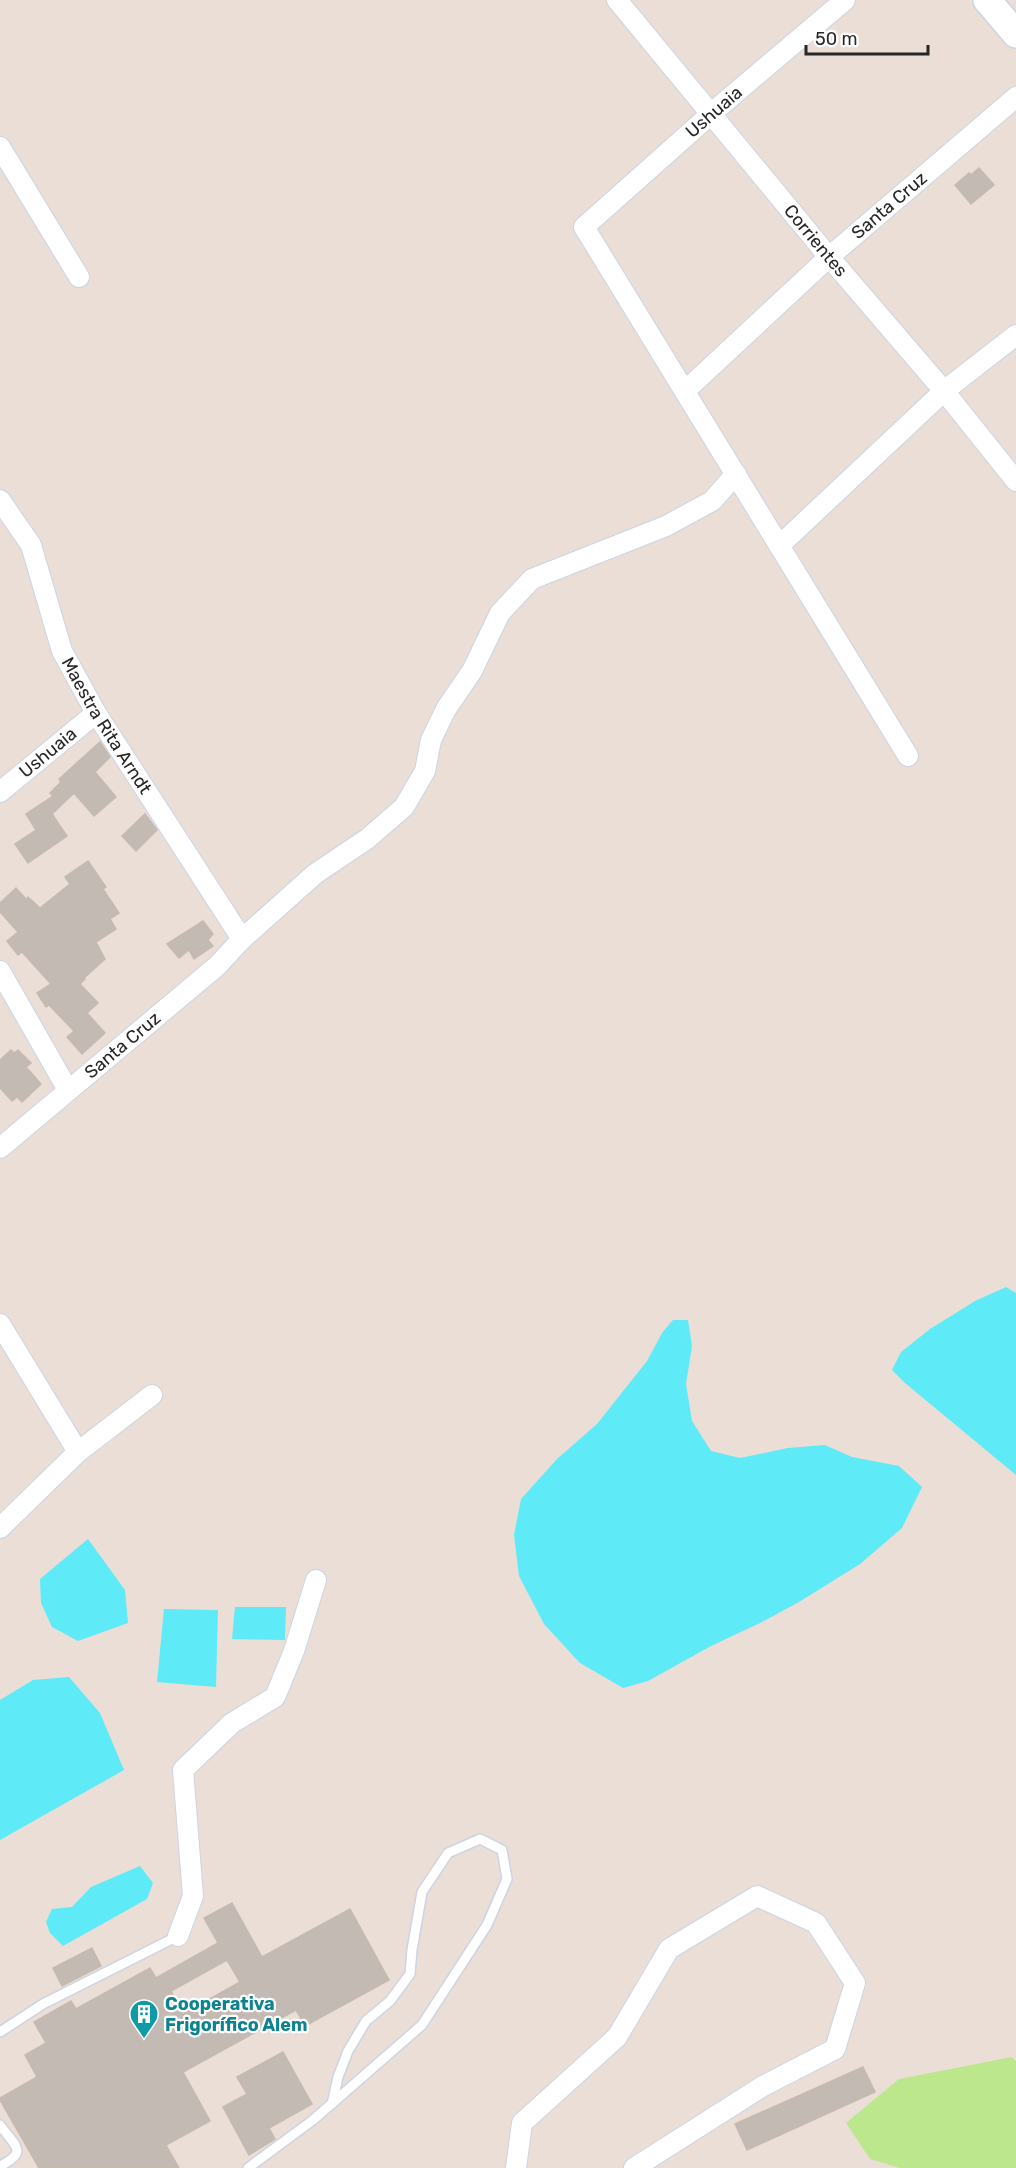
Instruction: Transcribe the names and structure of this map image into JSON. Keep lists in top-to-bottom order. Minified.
{"streets":{"street":["Ushuaia","Santa Cruz","Corrientes","Maestra Rita Arndt"]},"crossings":[["Ushuaia","Santa Cruz"],["Ushuaia","Corrientes"],["Ushuaia","Maestra Rita Arndt"],["Santa Cruz","Corrientes"],["Santa Cruz","Maestra Rita Arndt"]],"places":{"building":["Cooperativa Frigorífico Alem"]},"scale_bar":"50 m"}
